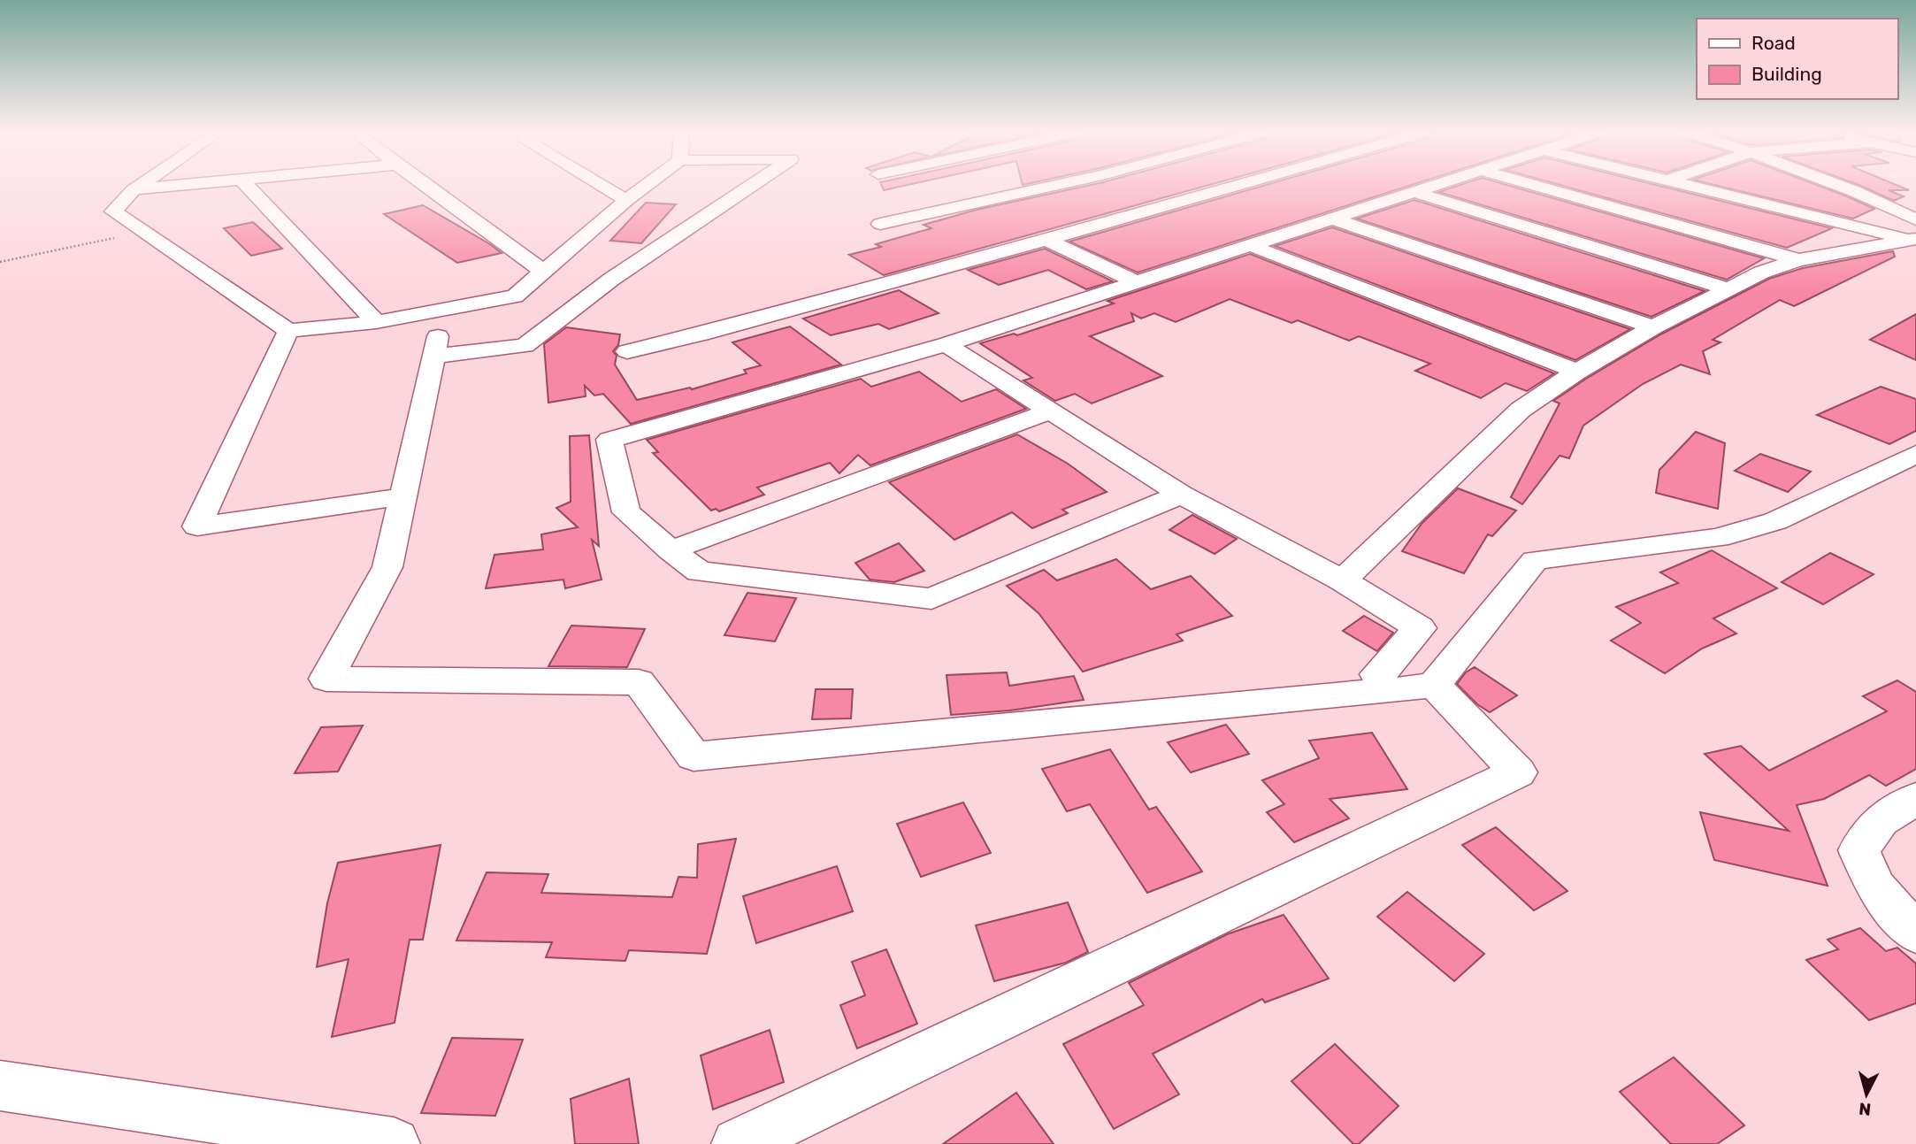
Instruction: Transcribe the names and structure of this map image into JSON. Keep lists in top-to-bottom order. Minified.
{"legend":["Road","Building"],"north":"bottom"}
